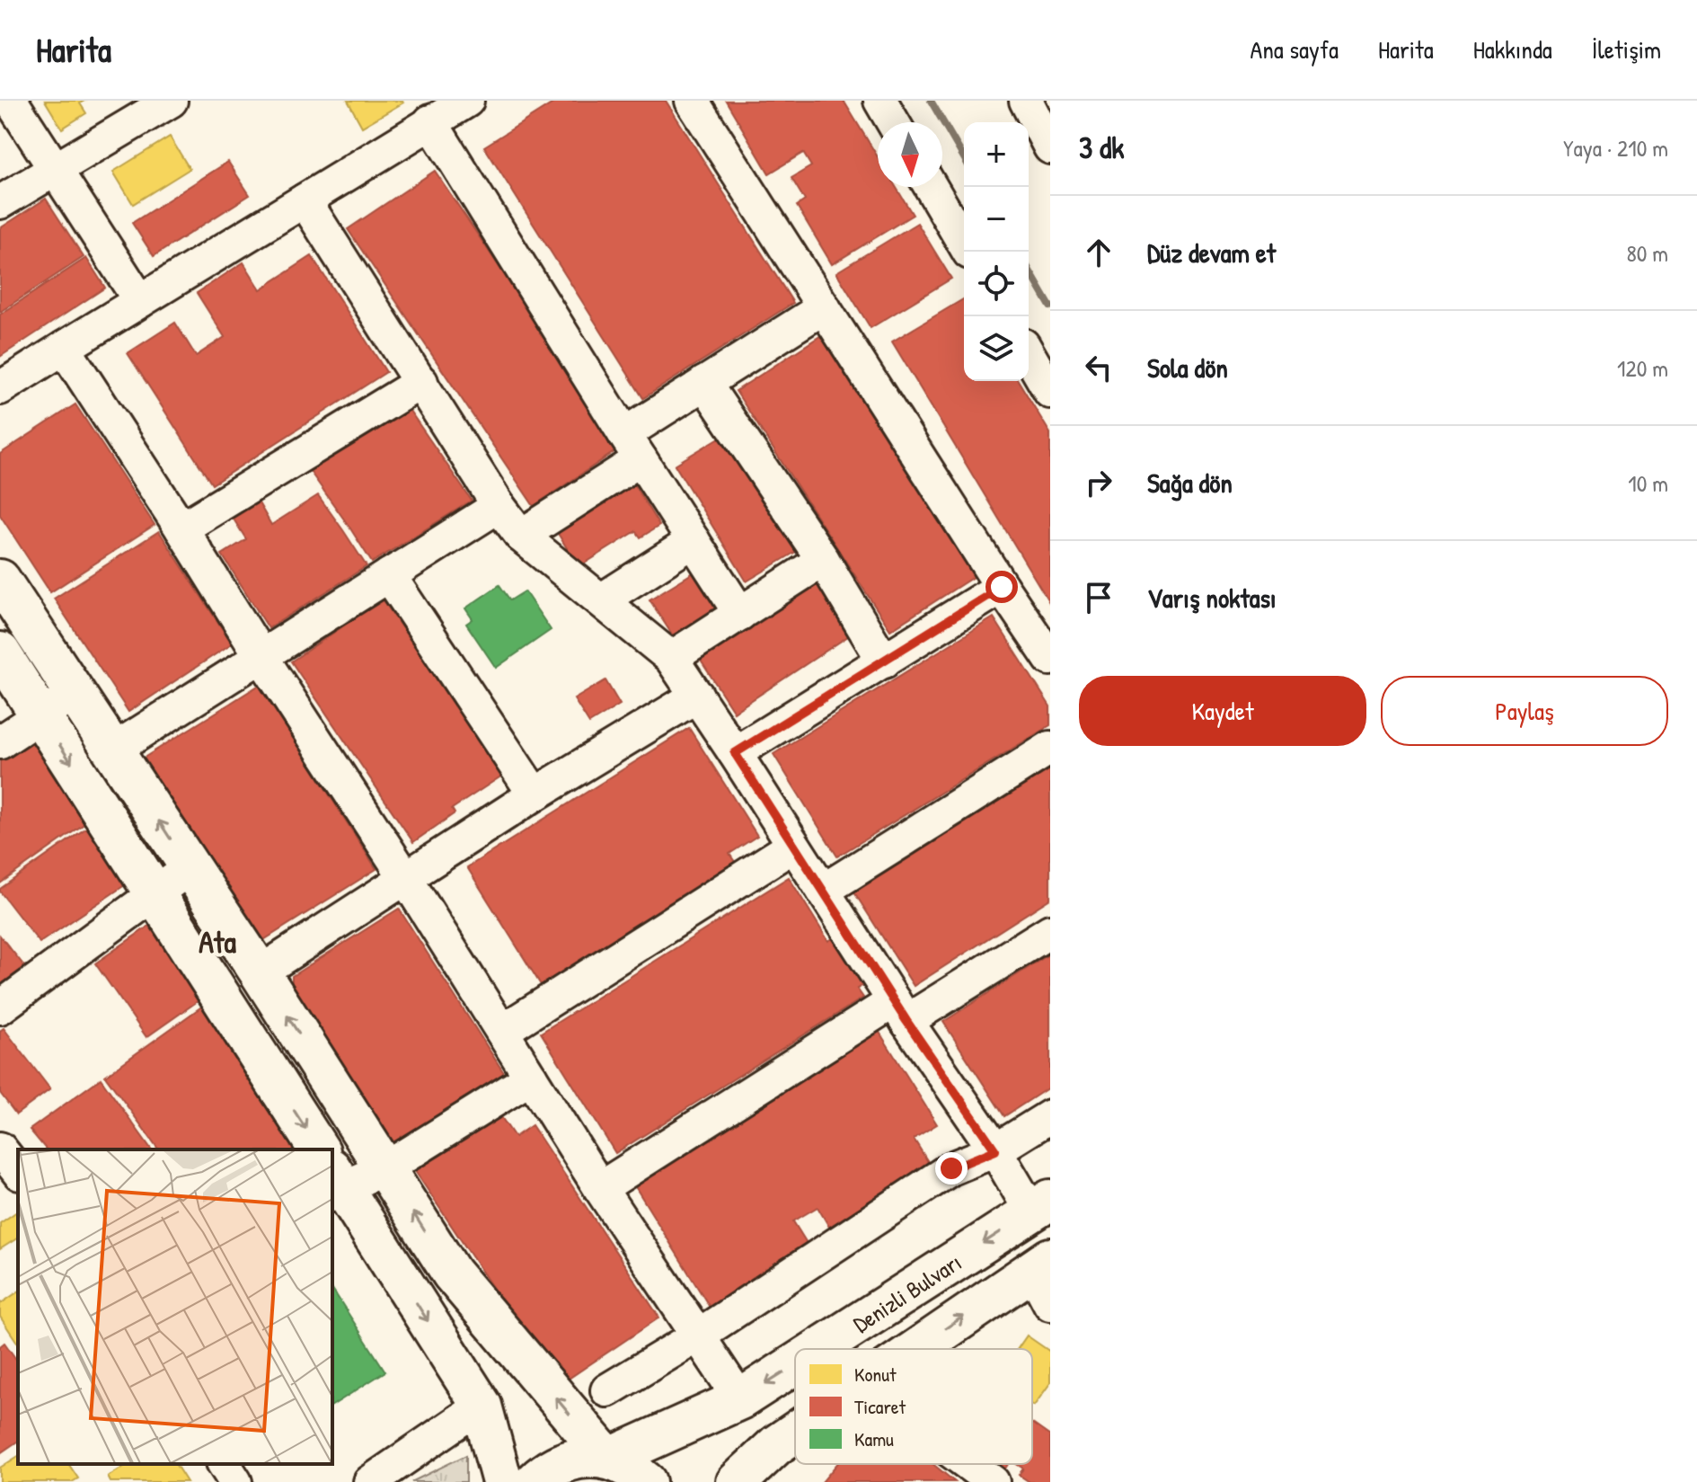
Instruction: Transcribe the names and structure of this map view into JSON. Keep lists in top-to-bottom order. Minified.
{"streets":{"main road":["Denizli Bulvarı"]},"districts":["Ata"],"legend":["Konut","Ticaret","Kamu"],"north":"bottom","page":{"header":"Harita","nav":["Ana sayfa","Harita","Hakkında","İletişim"],"heading":["3 dk","Yaya · 210 m"],"map_buttons":["+","−"],"list":[["Düz devam et","80 m"],["Sola dön","120 m"],["Sağa dön","10 m"],"Varış noktası"],"buttons":["Kaydet","Paylaş"]}}
